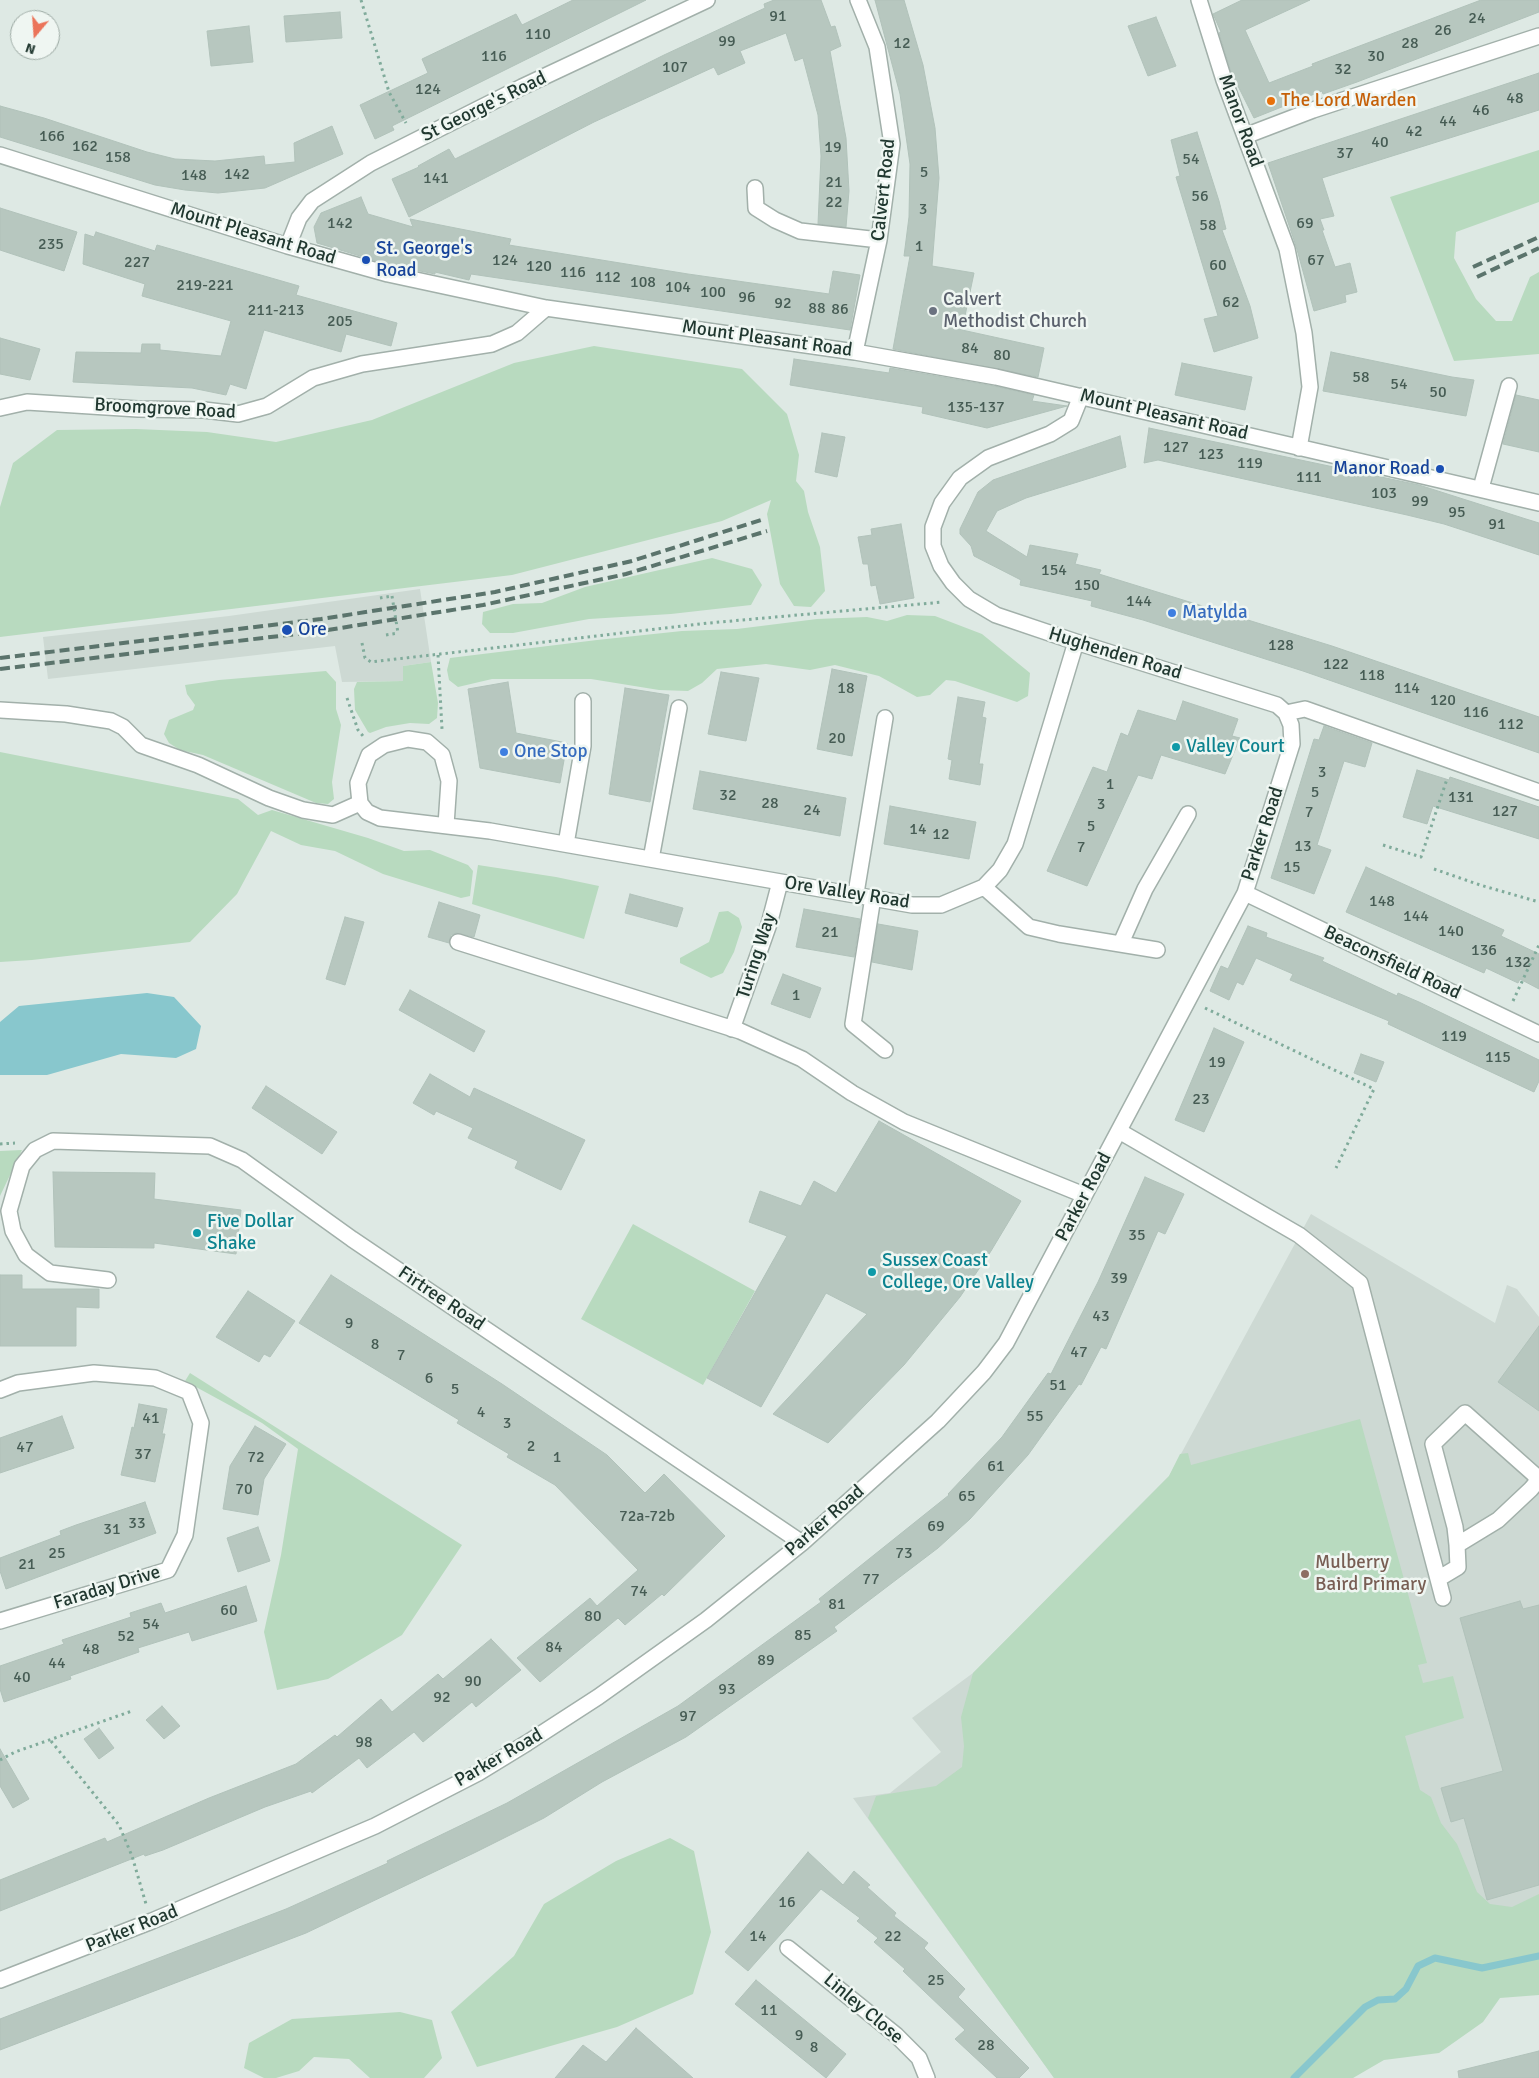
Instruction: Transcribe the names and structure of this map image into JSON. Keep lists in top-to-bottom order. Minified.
{"streets":{"street":["St George's Road","Manor Road","Calvert Road","Mount Pleasant Road","Broomgrove Road","Hughenden Road","Parker Road","Ore Valley Road","Turing Way","Beaconsfield Road","Firtree Road","Faraday Drive","Linley Close"]},"crossings":[["St George's Road","Mount Pleasant Road"],["Manor Road","Mount Pleasant Road"],["Calvert Road","Mount Pleasant Road"],["Mount Pleasant Road","Broomgrove Road"],["Mount Pleasant Road","Hughenden Road"],["Hughenden Road","Parker Road"],["Hughenden Road","Ore Valley Road"],["Parker Road","Beaconsfield Road"],["Parker Road","Firtree Road"],["Ore Valley Road","Turing Way"]],"places":["The Lord Warden","St. George's Road","Calvert Methodist Church","Manor Road","Matylda","Ore","Valley Court","One Stop","Five Dollar Shake","Sussex Coast College, Ore Valley","Mulberry Baird Primary"],"house_numbers":["91","24","26","110","99","12","28","116","30","107","32","124","48","46","44","42","166","40","162","19","37","158","54","5","142","148","141","21","56","22","3","142","69","58","235","1","124","67","227","60","120","116","112","108","219-221","104","100","96","62","92","88","86","211-213","205","84","80","58","54","50","135-137","127","123","119","111","103","99","95","91","154","150","144","128","122","118","18","114","120","116","112","20","3","1","5","32","131","28","3","24","127","7","5","14","12","13","7","15","148","144","140","21","136","132","1","119","115","19","23","35","39","43","9","8","47","7","6","51","5","4","55","41","3","2","47","37","72","1","61","70","65","72a-72b","33","69","31","25","73","21","77","74","81","60","80","54","85","52","84","48","89","44","40","90","93","92","97","98","16","14","22","25","11","9","28","8"],"north":"bottom"}
